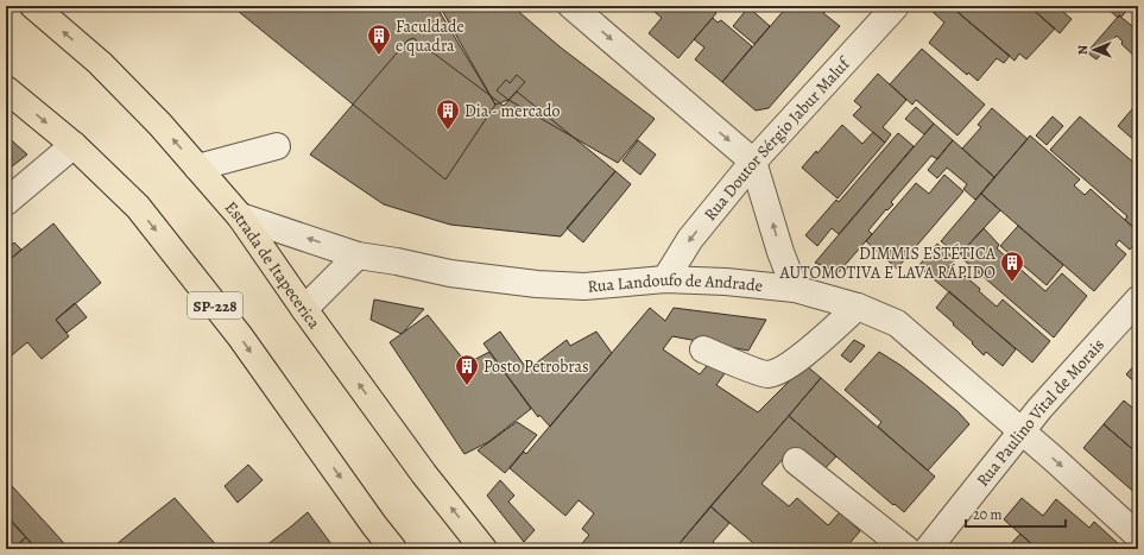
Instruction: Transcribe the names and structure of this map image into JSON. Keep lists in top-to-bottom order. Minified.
{"streets":{"main road":["Estrada de Itapecerica","SP-228"],"street":["Rua Doutor Sérgio Jabur Maluf","Rua Landoufo de Andrade","Rua Paulino Vital de Morais"]},"crossings":[["Rua Doutor Sérgio Jabur Maluf","Rua Landoufo de Andrade"],["Estrada de Itapecerica","Rua Landoufo de Andrade"],["Rua Landoufo de Andrade","Rua Paulino Vital de Morais"]],"one_way":["Rua Doutor Sérgio Jabur Maluf"],"places":{"building":["Faculdade e quadra","Dia - mercado","DIMMIS ESTÉTICA AUTOMOTIVA E LAVA RÁPIDO","Posto Petrobras"]},"scale_bar":"20 m","north":"left"}
